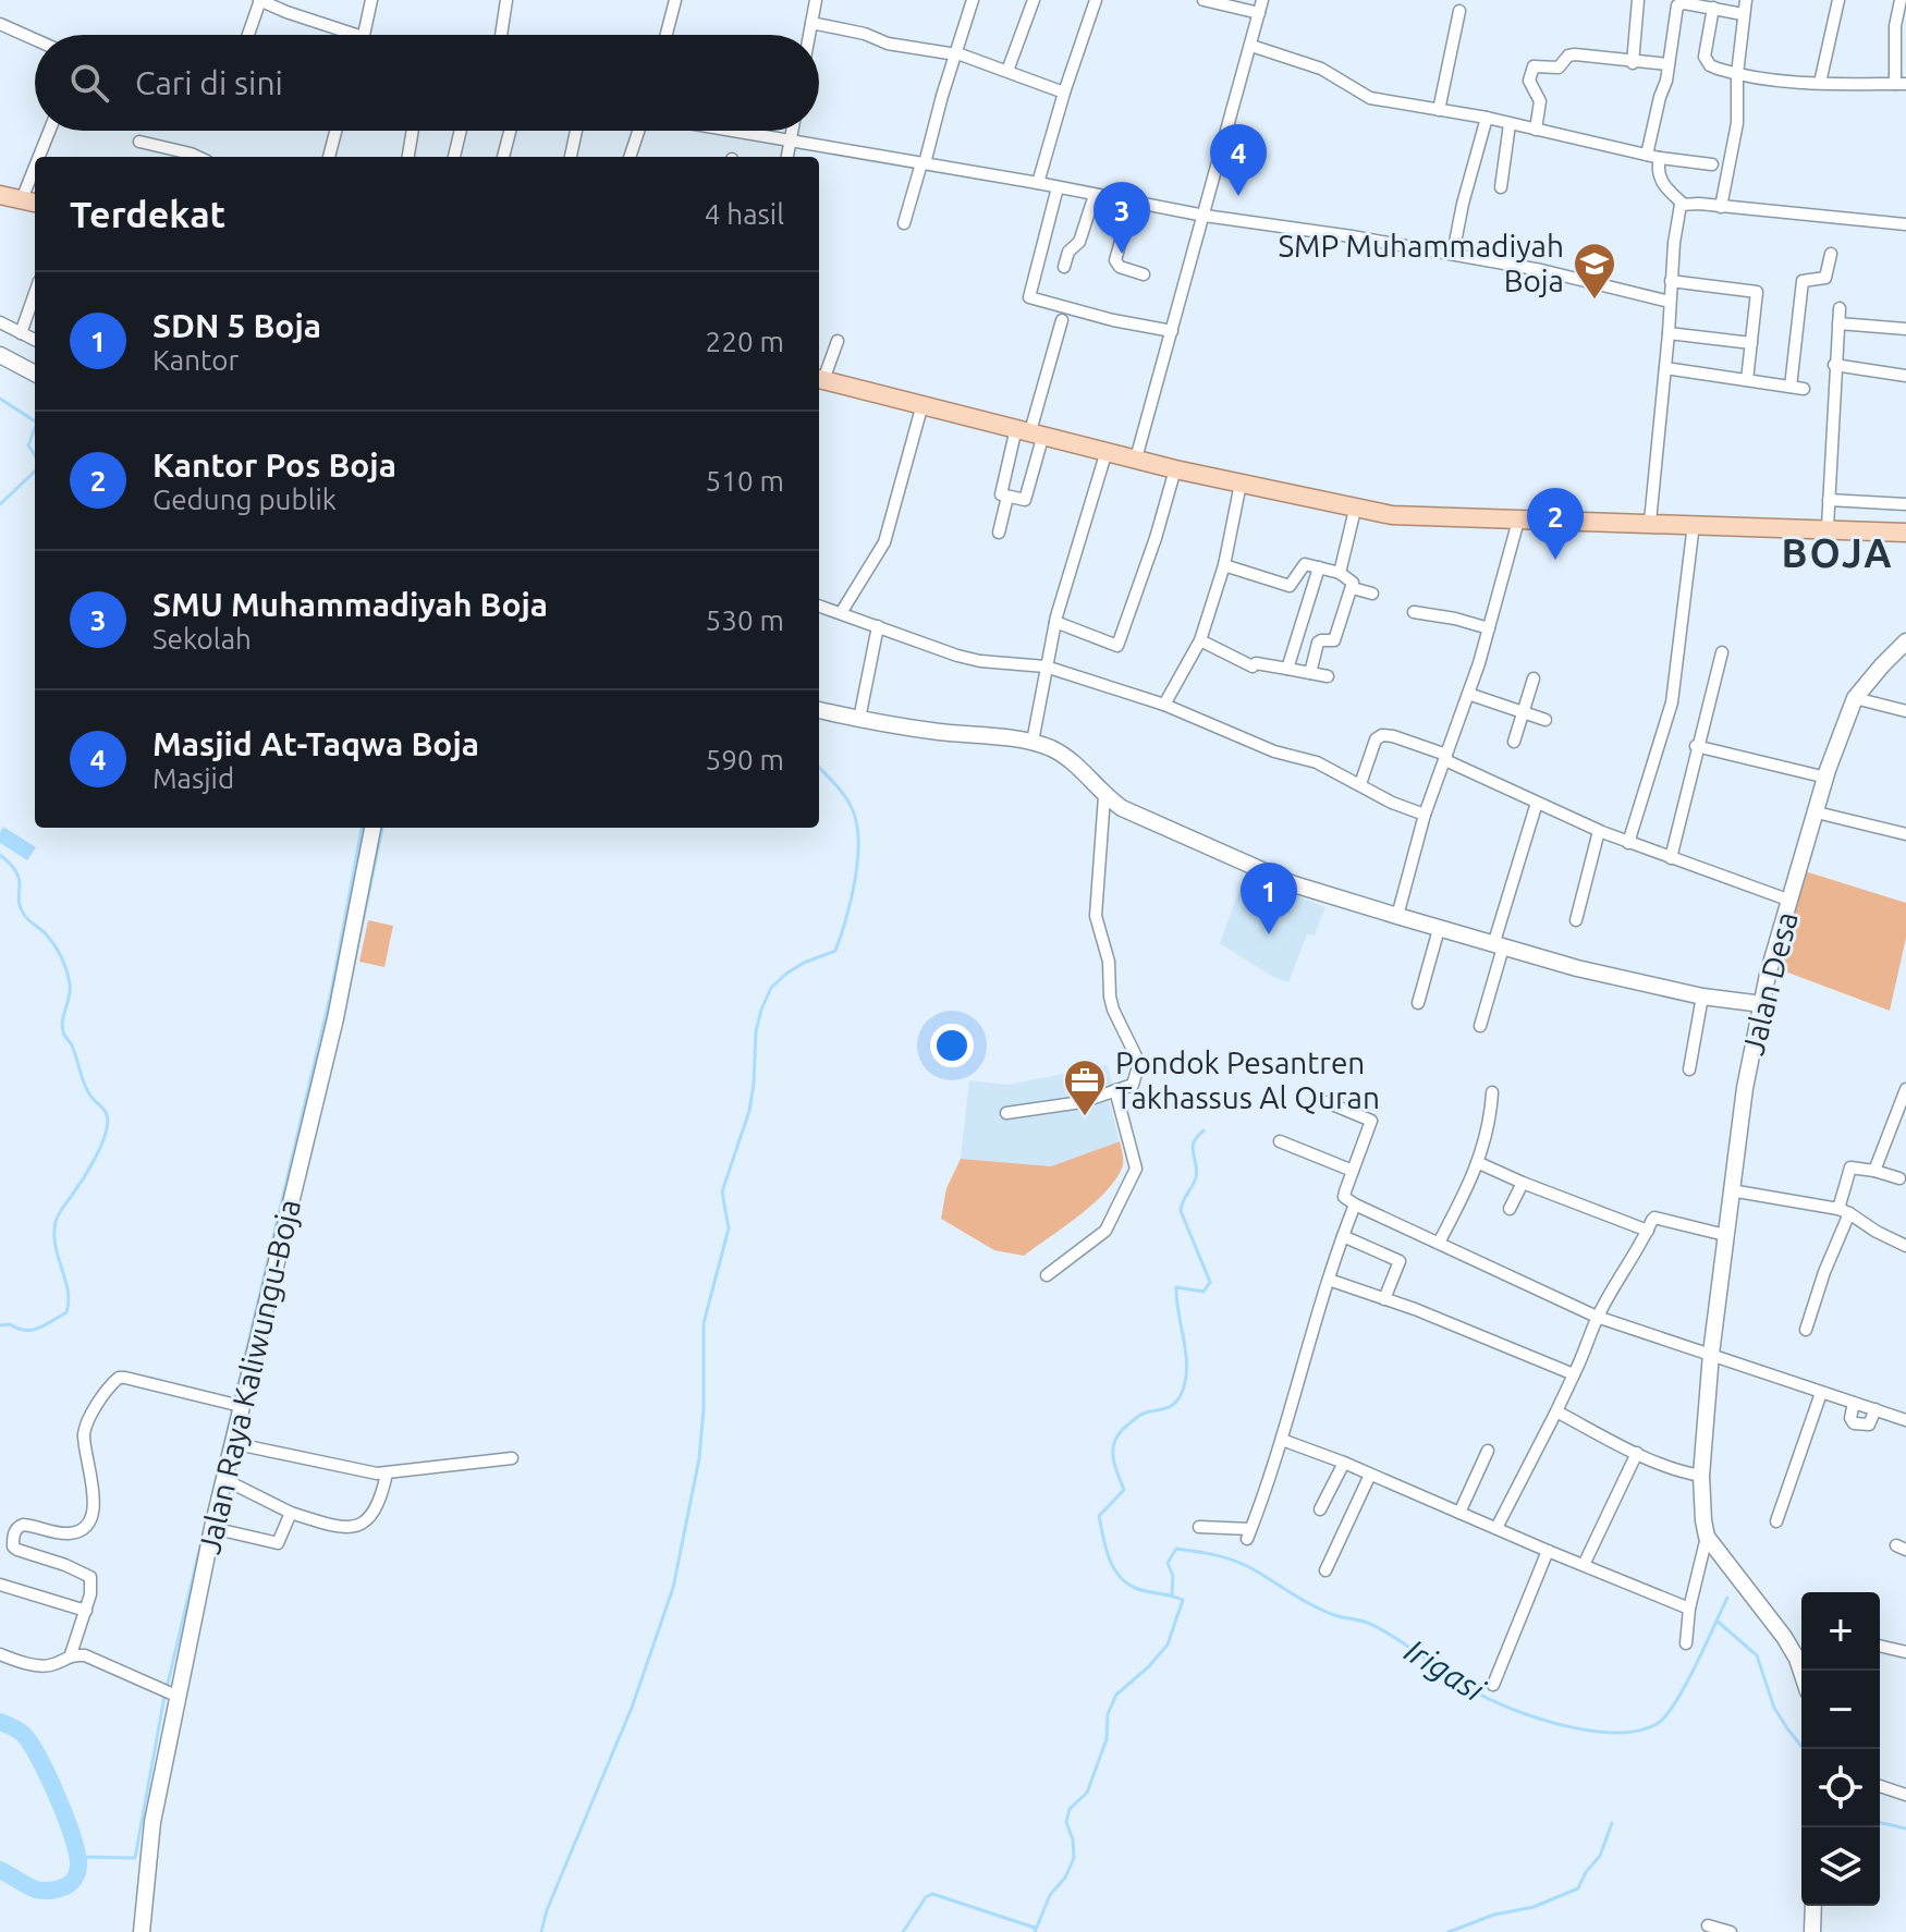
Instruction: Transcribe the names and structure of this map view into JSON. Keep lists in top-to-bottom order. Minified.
{"streets":{"street":["Jalan Desa","Jalan Raya Kaliwungu-Boja"]},"districts":["BOJA"],"water":["Irigasi"],"places":{"school or university":["SMP Muhammadiyah Boja"],"office":["Pondok Pesantren Takhassus Al Quran"]},"page":{"search":"Cari di sini","pins":["4","3","2","1"],"heading":["Terdekat","4 hasil"],"list":[{"mark":"1","name":"SDN 5 Boja","note":"Kantor","value":"220 m"},{"mark":"2","name":"Kantor Pos Boja","note":"Gedung publik","value":"510 m"},{"mark":"3","name":"SMU Muhammadiyah Boja","note":"Sekolah","value":"530 m"},{"mark":"4","name":"Masjid At-Taqwa Boja","note":"Masjid","value":"590 m"}],"map_buttons":["+","−"]}}
